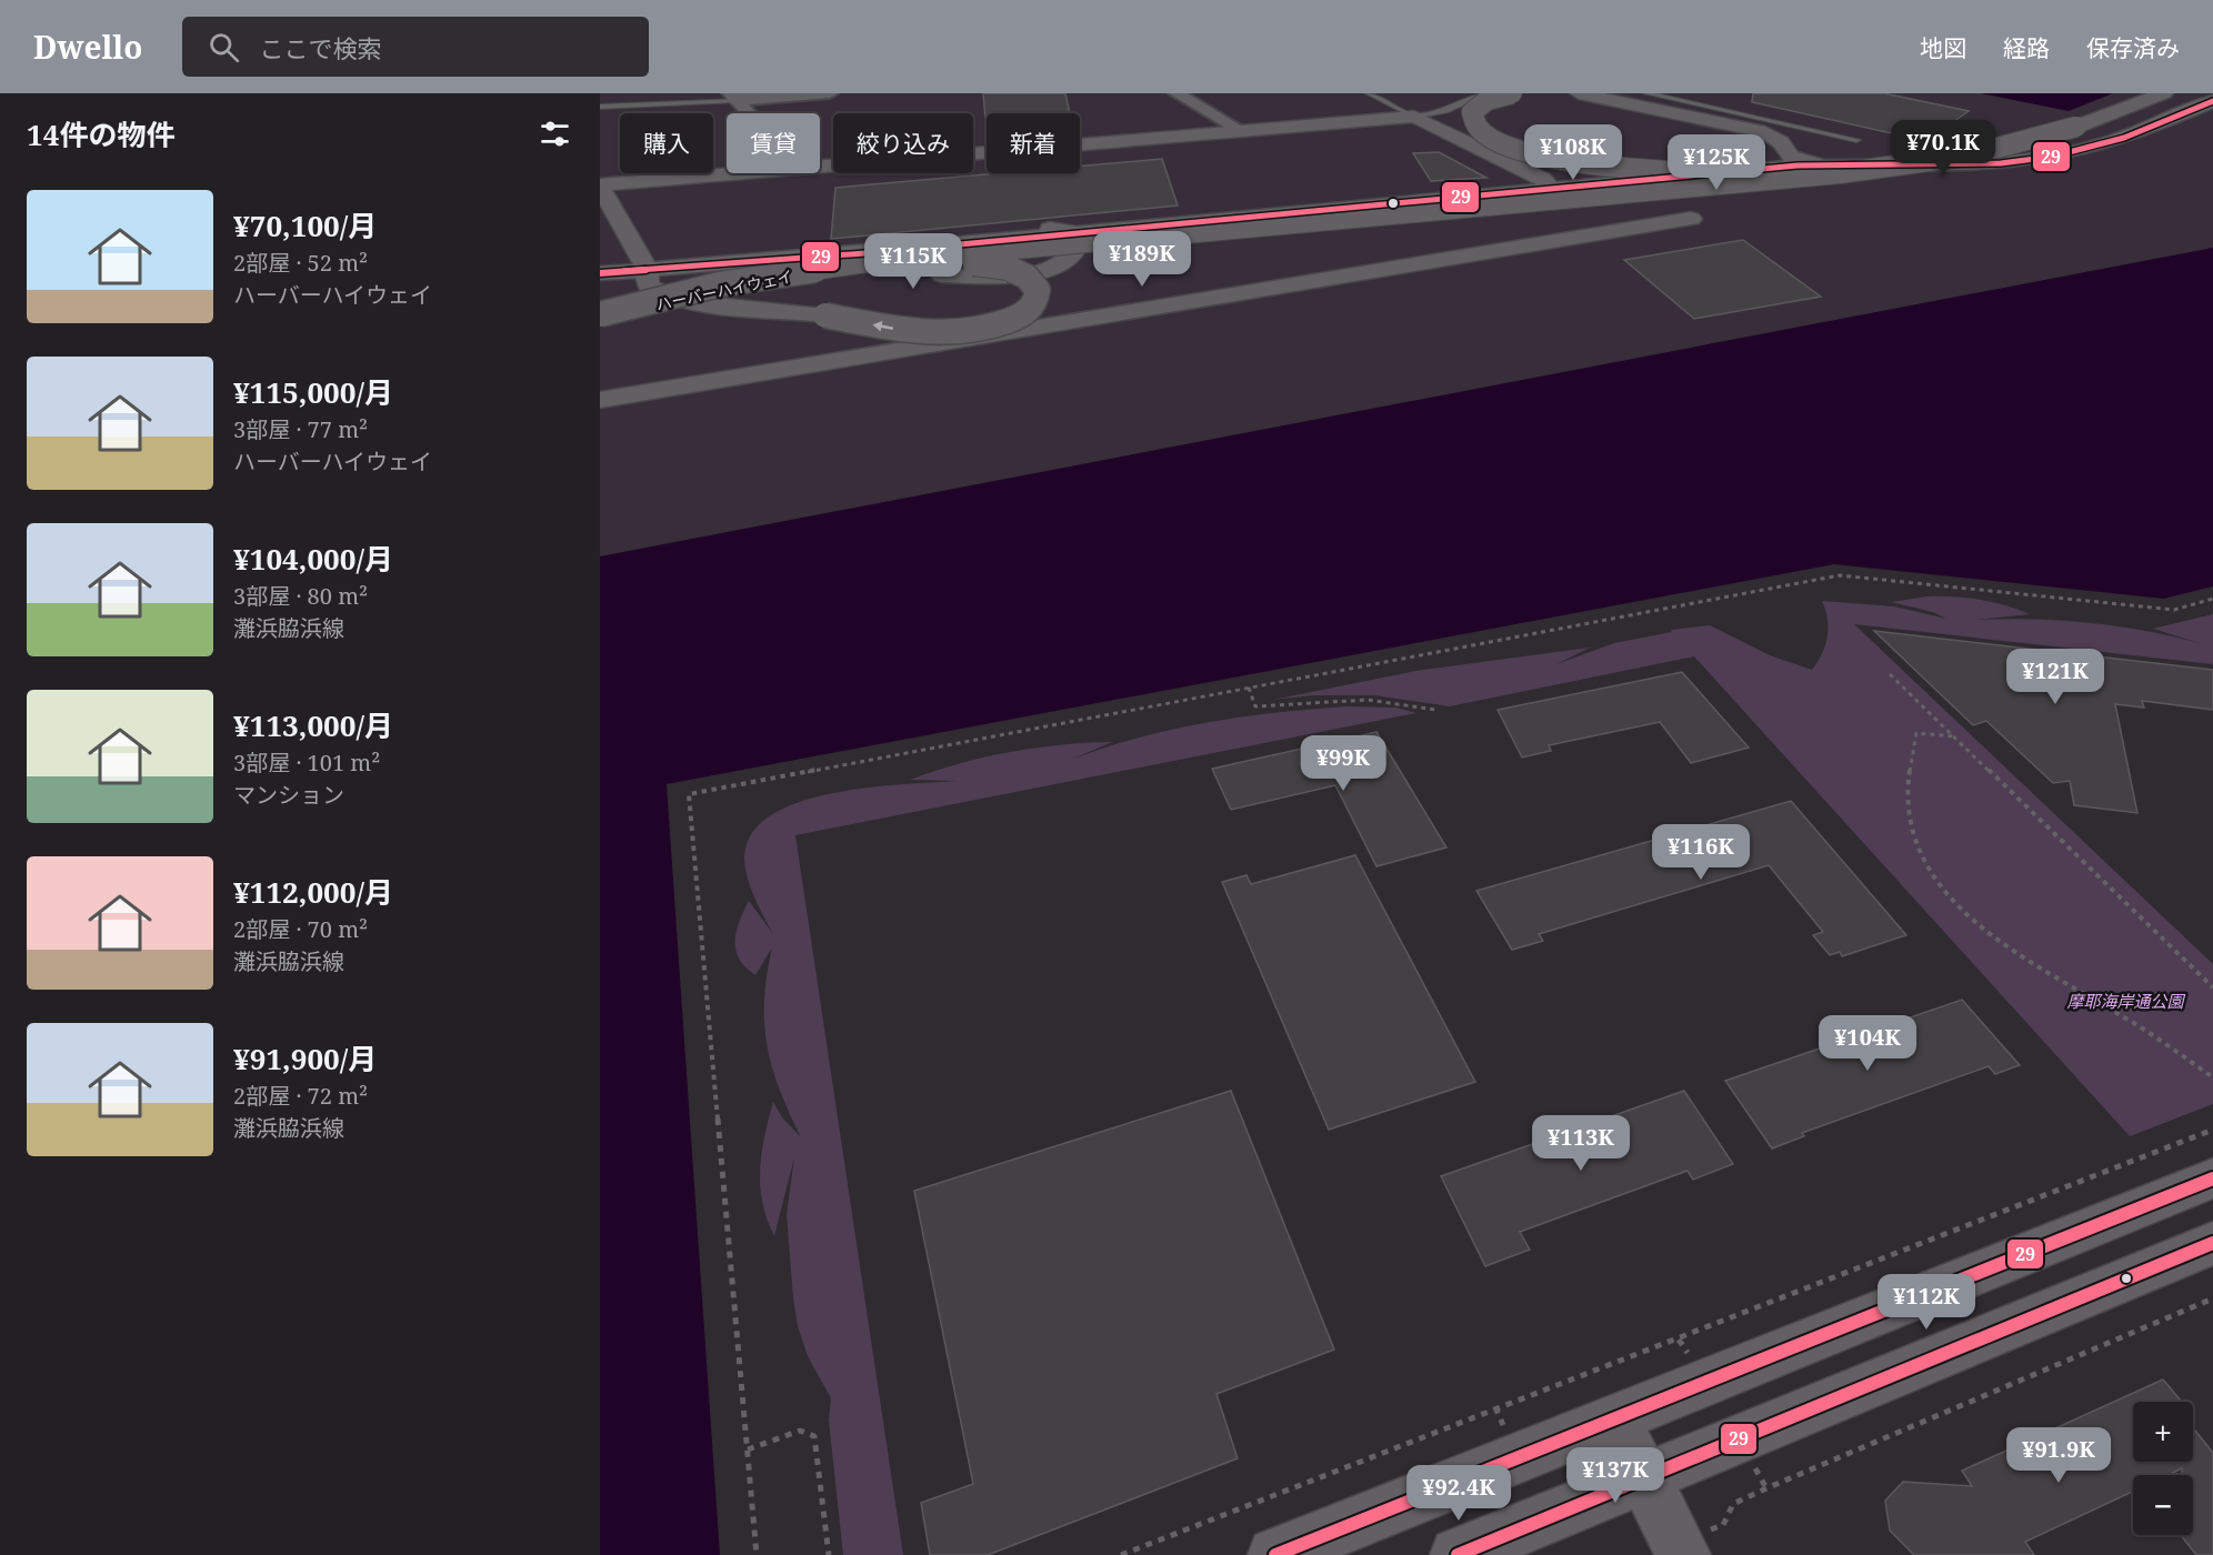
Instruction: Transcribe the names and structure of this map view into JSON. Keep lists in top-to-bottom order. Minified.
{"streets":{"street":["ハーバーハイウェイ"]},"parks":["摩耶海岸通公園"],"lines":["transit line 29"],"page":{"header":"Dwello","search":"ここで検索","nav":["地図","経路","保存済み"],"heading":"14件の物件","chip":["購入","賃貸","絞り込み","新着"],"price":["¥70.1K","¥108K","¥125K","¥189K","¥115K","¥121K","¥99K","¥116K","¥104K","¥113K","¥112K","¥91.9K","¥137K","¥92.4K"],"list":[{"name":"¥70,100/月","note":"2部屋 · 52 m² · ハーバーハイウェイ"},{"name":"¥115,000/月","note":"3部屋 · 77 m² · ハーバーハイウェイ"},{"name":"¥104,000/月","note":"3部屋 · 80 m² · 灘浜脇浜線"},{"name":"¥113,000/月","note":"3部屋 · 101 m² · マンション"},{"name":"¥112,000/月","note":"2部屋 · 70 m² · 灘浜脇浜線"},{"name":"¥91,900/月","note":"2部屋 · 72 m² · 灘浜脇浜線"}],"map_buttons":["+","−"]}}
